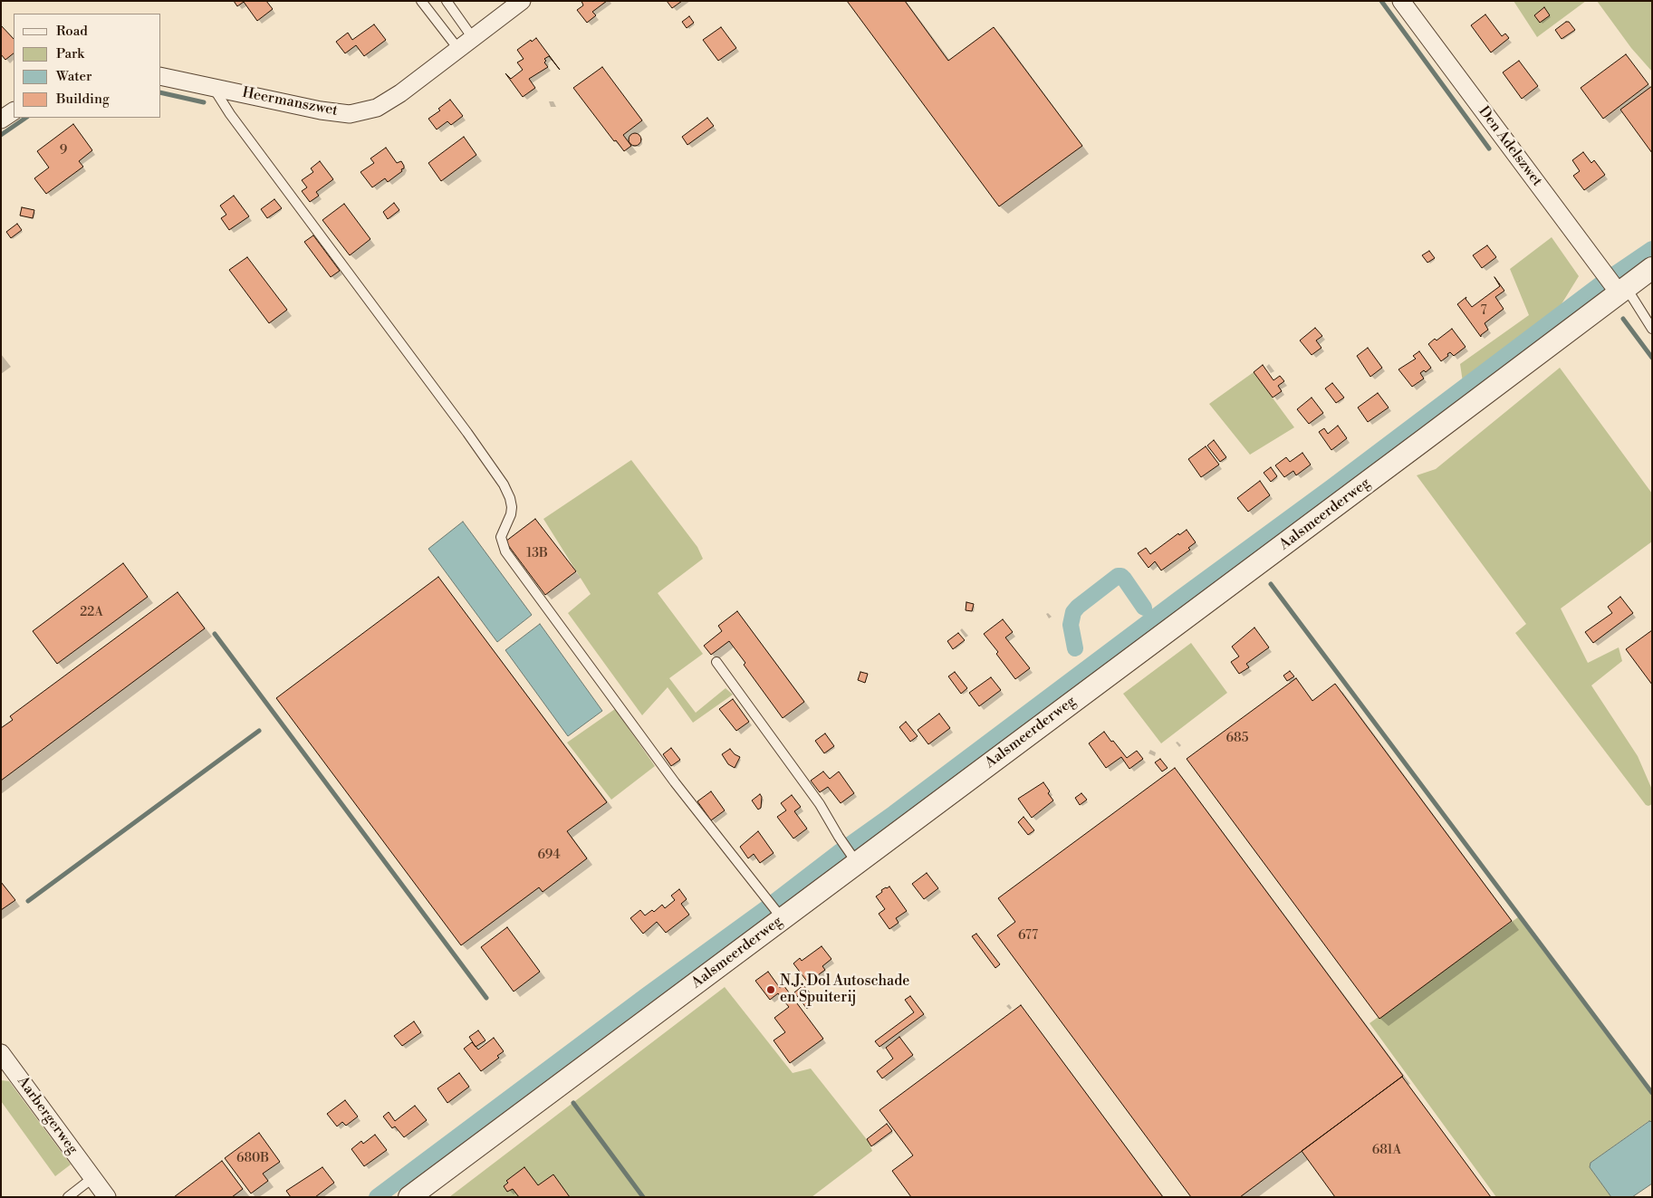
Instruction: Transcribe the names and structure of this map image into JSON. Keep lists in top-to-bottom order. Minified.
{"streets":{"street":["Heermanszwet","Den Adelszwet","Aalsmeerderweg","Aarbergerweg"]},"crossings":[["Den Adelszwet","Aalsmeerderweg"]],"places":["N.J. Dol Autoschade en Spuiterij"],"house_numbers":["9","7","13B","22A","685","694","677","681A","680B"],"legend":["Road","Park","Water","Building"]}
